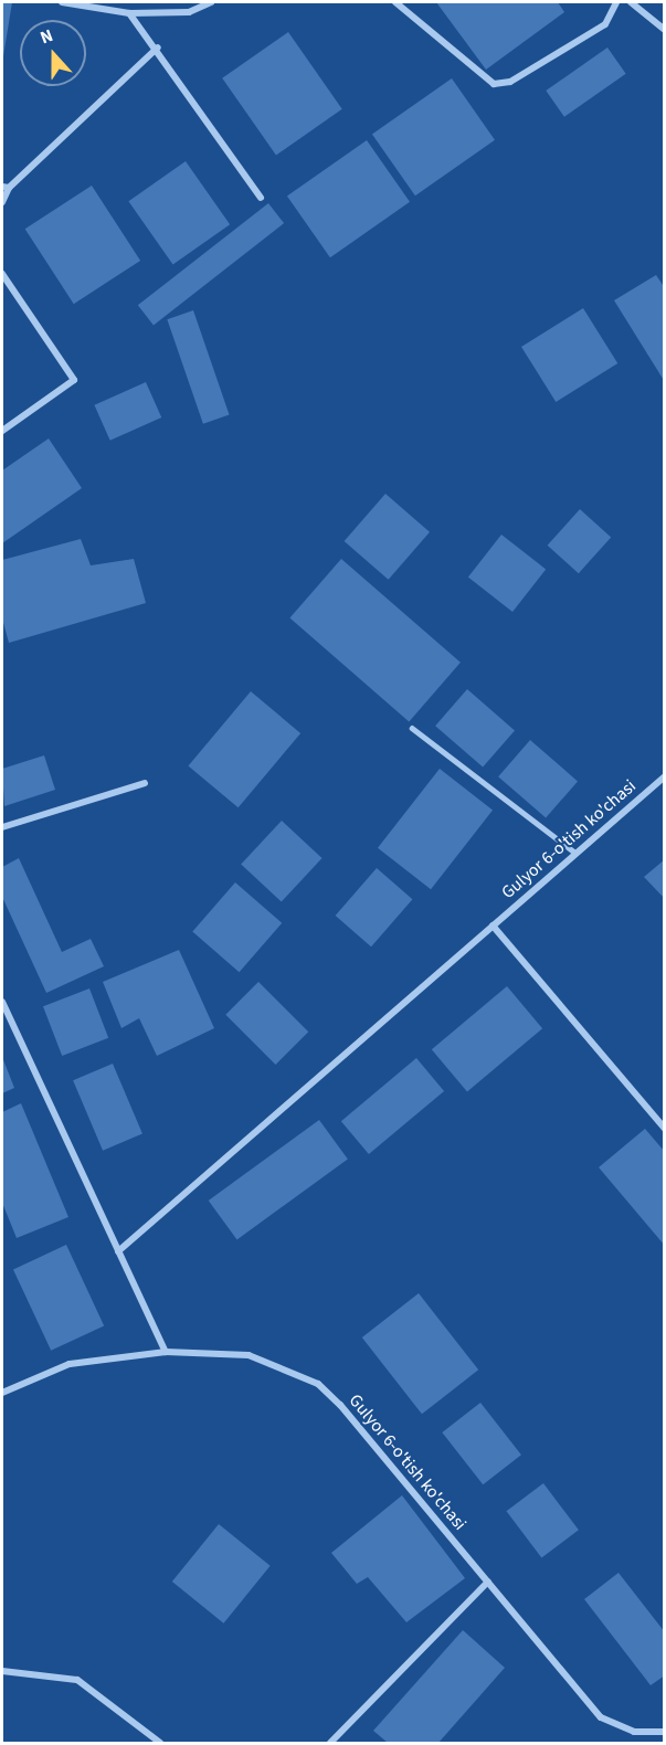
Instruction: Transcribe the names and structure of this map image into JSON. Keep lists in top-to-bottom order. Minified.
{"streets":{"street":["Gulyor 6-o'tish ko'chasi"]},"north":"top"}
